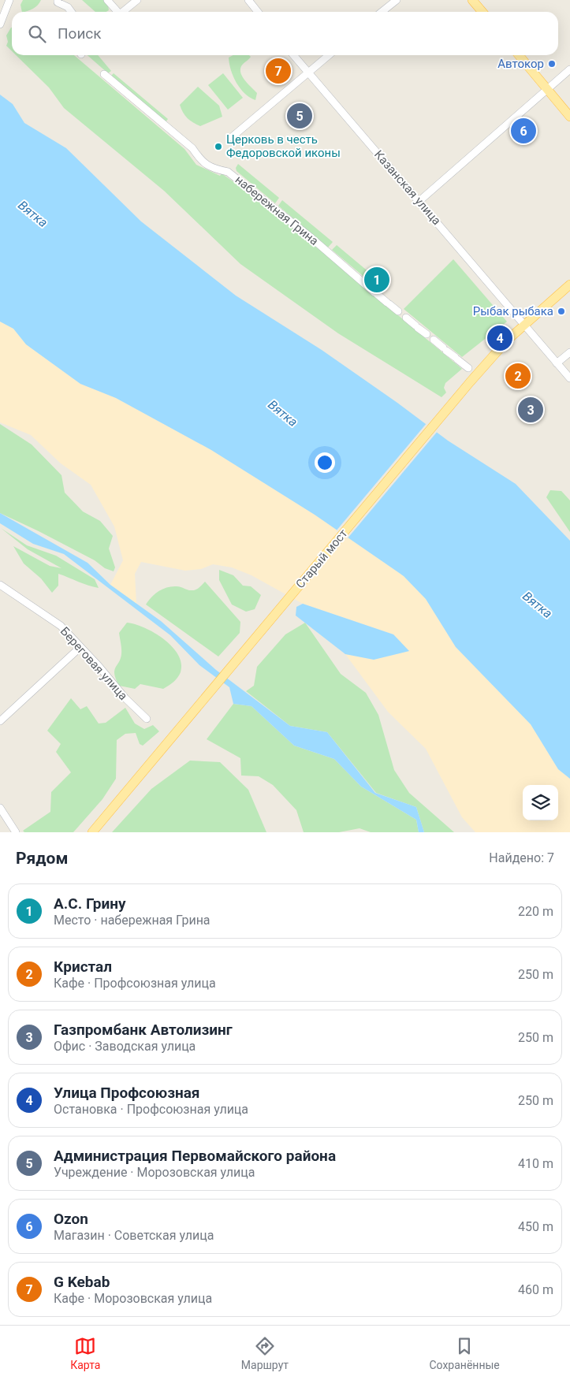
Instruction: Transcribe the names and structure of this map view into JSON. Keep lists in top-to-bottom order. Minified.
{"streets":{"main road":["Старый мост"],"street":["Казанская улица","набережная Грина","Береговая улица"]},"crossings":[["Казанская улица","Старый мост"]],"water":["Вятка"],"places":["Автокор","Церковь в честь Федоровской иконы","Рыбак рыбака"],"page":{"search":"Поиск","pins":["7","5","6","1","4","2","3"],"heading":["Рядом","Найдено: 7"],"list":[{"mark":"1","name":"А.С. Грину","note":"Место · набережная Грина","value":"220 m"},{"mark":"2","name":"Кристал","note":"Кафе · Профсоюзная улица","value":"250 m"},{"mark":"3","name":"Газпромбанк Автолизинг","note":"Офис · Заводская улица","value":"250 m"},{"mark":"4","name":"Улица Профсоюзная","note":"Остановка · Профсоюзная улица","value":"250 m"},{"mark":"5","name":"Администрация Первомайского района","note":"Учреждение · Морозовская улица","value":"410 m"},{"mark":"6","name":"Ozon","note":"Магазин · Советская улица","value":"450 m"},{"mark":"7","name":"G Kebab","note":"Кафе · Морозовская улица","value":"460 m"}],"nav":["Карта","Маршрут","Сохранённые"]}}
